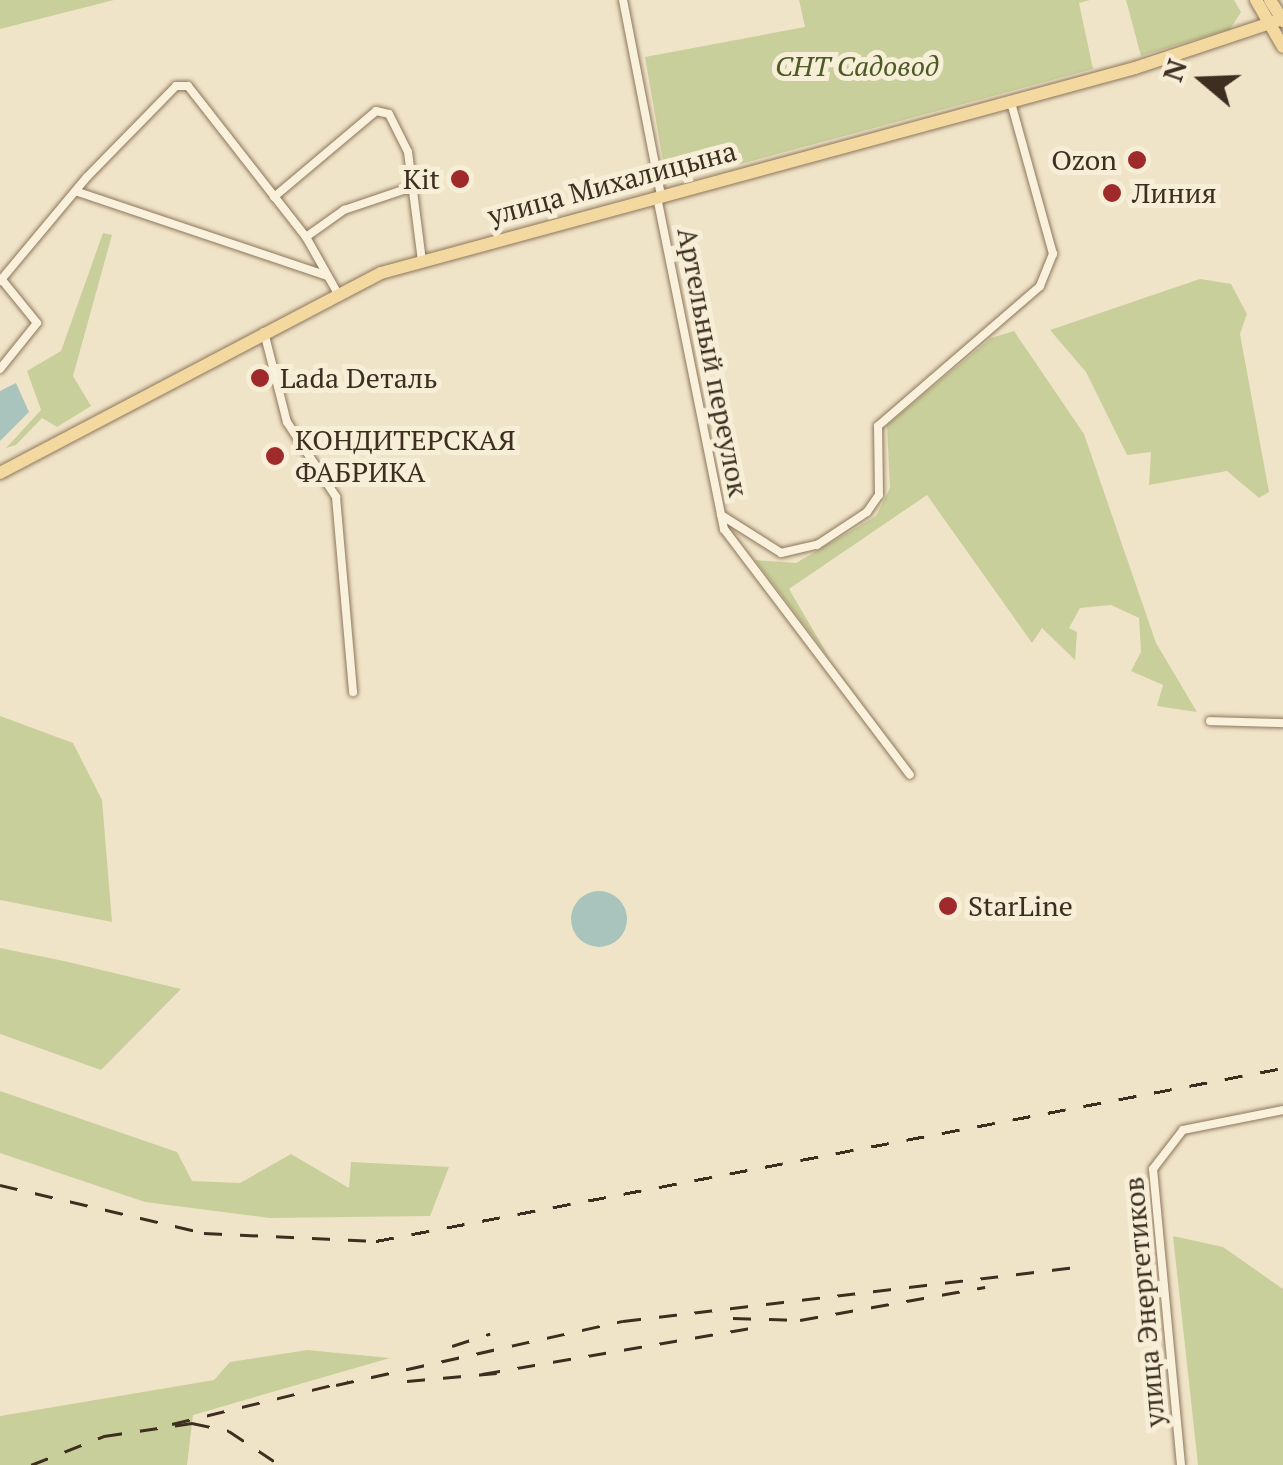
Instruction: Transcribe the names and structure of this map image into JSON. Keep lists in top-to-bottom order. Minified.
{"streets":{"main road":["улица Михалицына"],"street":["Артельный переулок","улица Энергетиков"]},"crossings":[["улица Михалицына","Артельный переулок"]],"parks":["СНТ Садовод"],"places":["Ozon","Kit","Линия","Lada Dеталь","КОНДИТЕРСКАЯ ФАБРИКА","StarLine"],"north":"left"}
